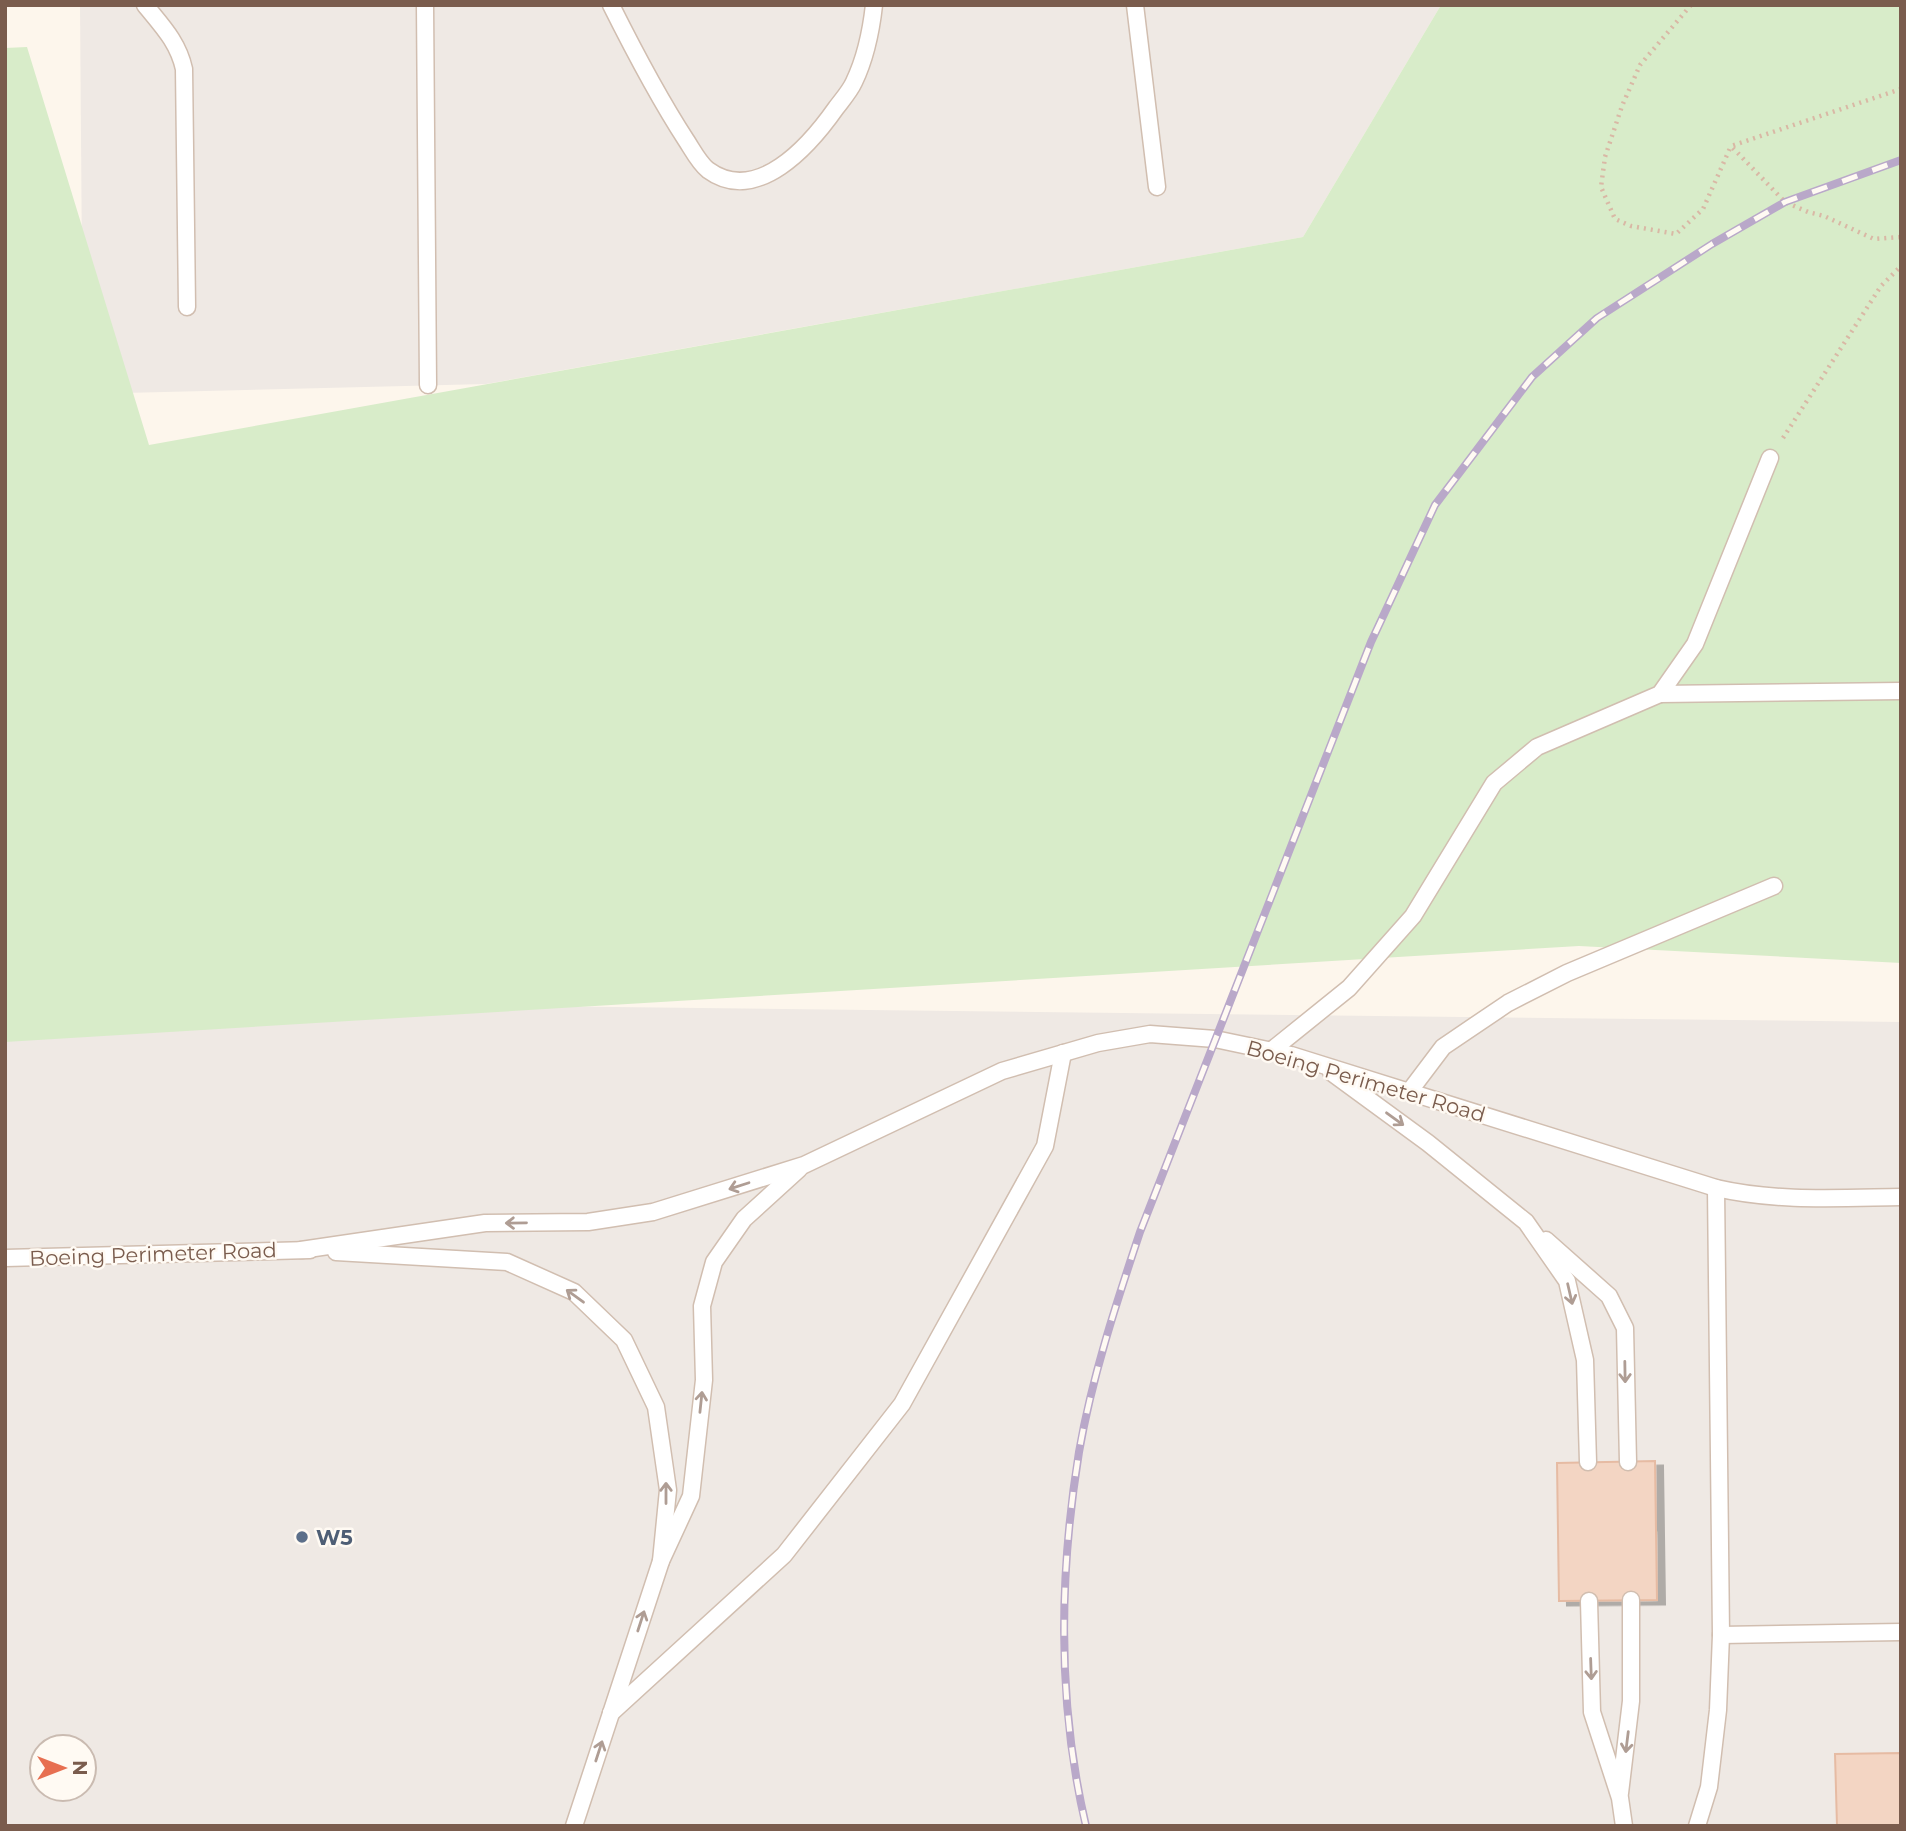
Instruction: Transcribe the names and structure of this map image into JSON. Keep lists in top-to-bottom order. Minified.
{"streets":{"lane":["Boeing Perimeter Road"]},"places":["W5"],"north":"right"}
